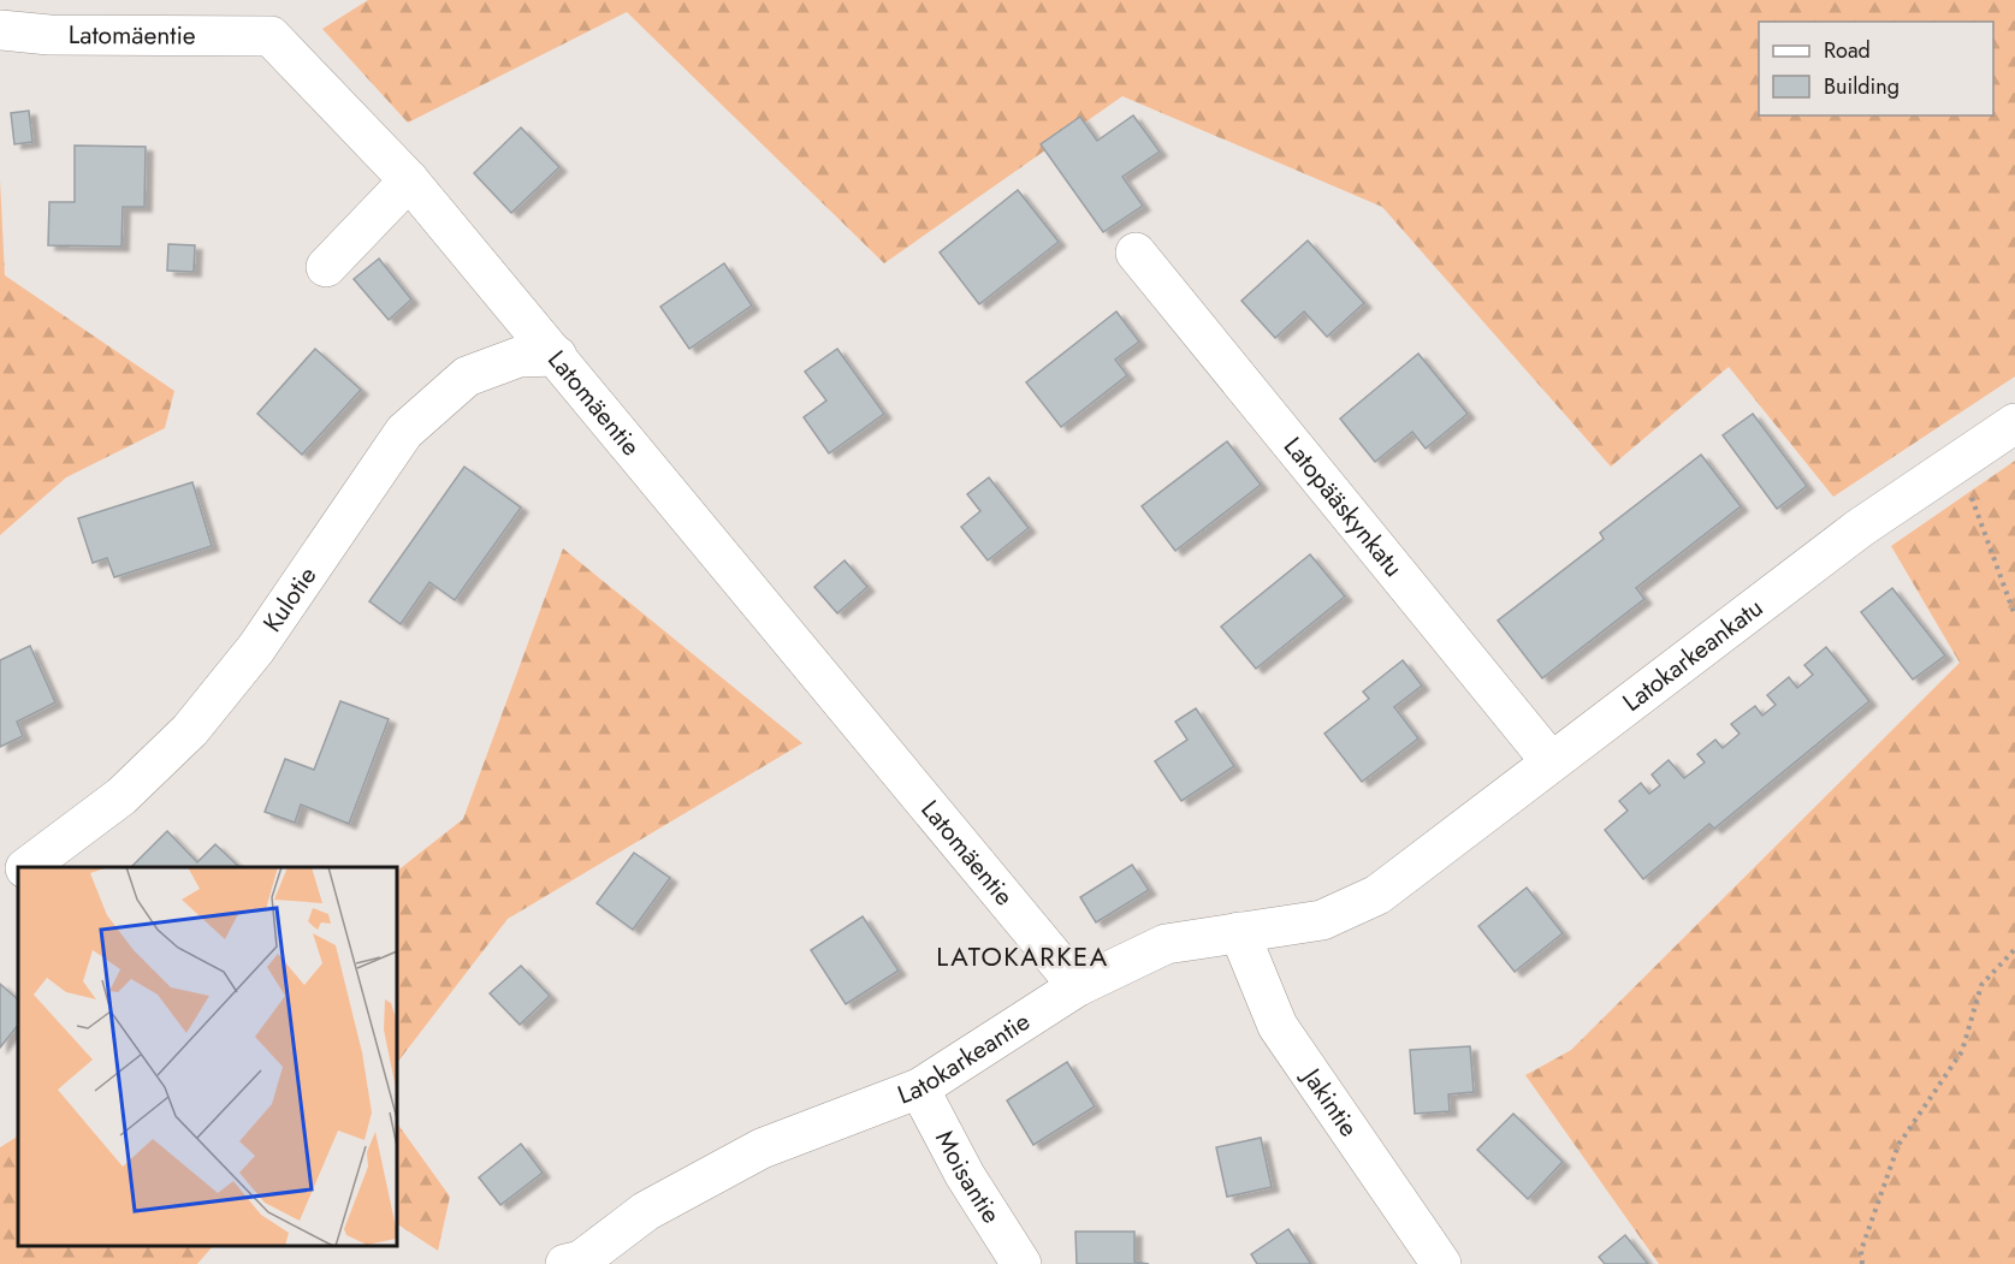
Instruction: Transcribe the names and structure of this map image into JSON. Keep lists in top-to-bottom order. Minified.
{"streets":{"street":["Latomäentie","Latopääskynkatu","Kulotie","Latokarkeankatu","Latokarkeantie","Jakintie","Moisantie"]},"crossings":[["Latomäentie","Kulotie"],["Latomäentie","Latokarkeantie"],["Latopääskynkatu","Latokarkeankatu"],["Latokarkeankatu","Latokarkeantie"],["Latokarkeantie","Jakintie"],["Latokarkeantie","Moisantie"]],"districts":["LATOKARKEA"],"legend":["Road","Building"]}
